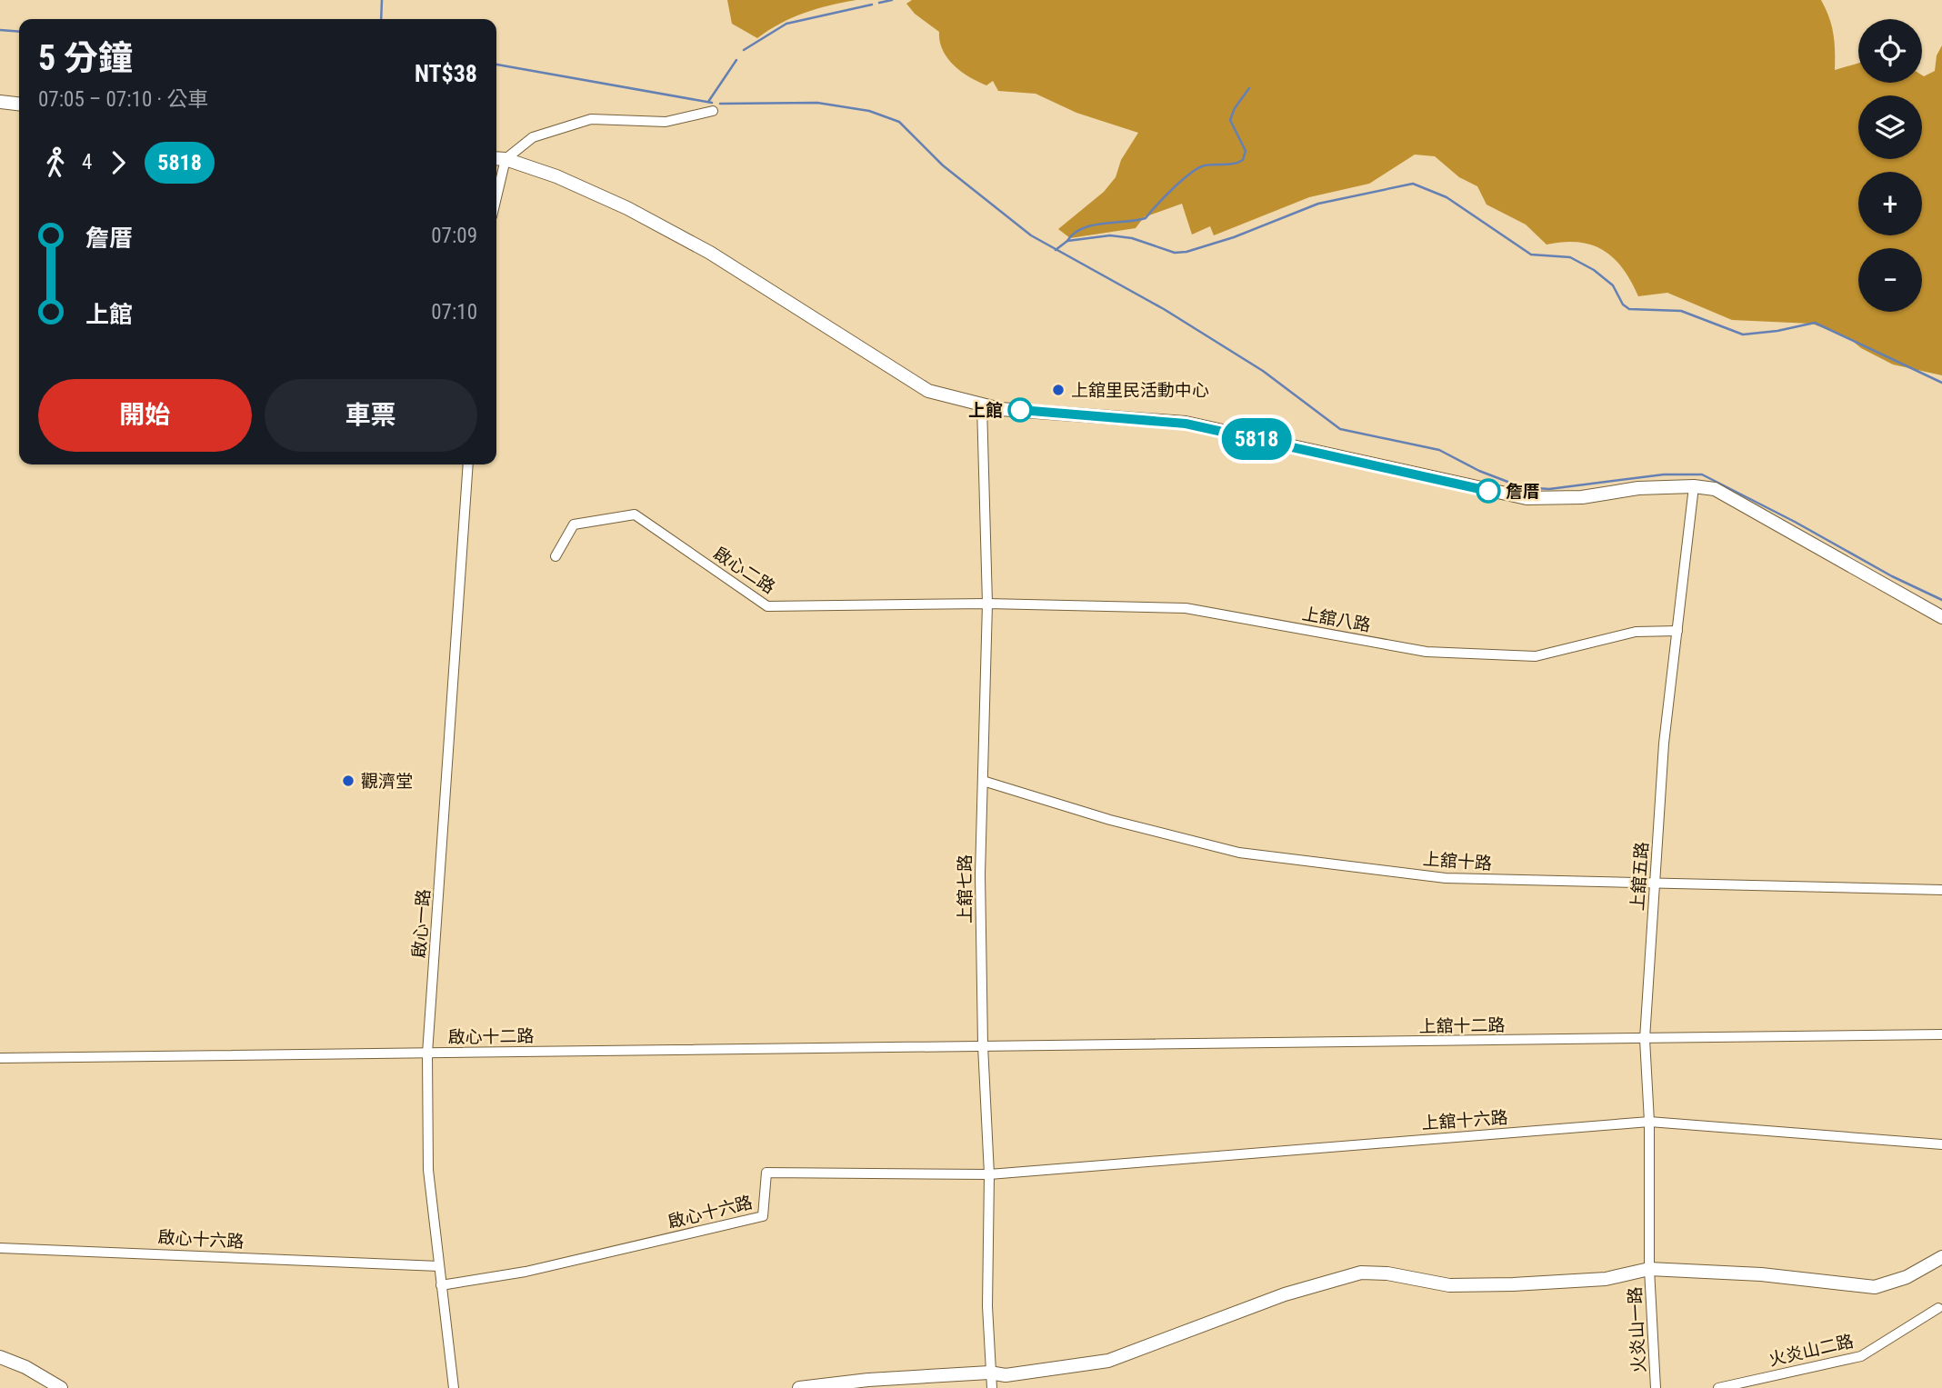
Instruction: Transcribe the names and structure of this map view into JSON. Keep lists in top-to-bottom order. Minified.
{"streets":{"street":["啟心二路","上舘八路","上舘十路","上舘五路","上舘七路","啟心一路","上舘十二路","啟心十二路","上舘十六路","啟心十六路","火炎山一路","火炎山二路"]},"crossings":[["啟心二路","上舘八路"],["啟心二路","上舘七路"],["上舘八路","上舘五路"],["上舘八路","上舘七路"],["上舘十路","上舘五路"],["上舘十路","上舘七路"],["上舘五路","上舘十二路"],["上舘五路","上舘十六路"],["上舘五路","火炎山一路"],["上舘七路","上舘十二路"],["上舘七路","啟心十二路"],["上舘七路","上舘十六路"],["上舘七路","啟心十六路"],["啟心一路","啟心十二路"],["啟心一路","啟心十六路"],["上舘十二路","啟心十二路"],["上舘十六路","啟心十六路"]],"places":["上舘里民活動中心","上館","詹厝","觀濟堂"],"lines":["bus line 5818"],"page":{"on_map":"5818","map_buttons":["+","−"],"heading":["5 分鐘","07:05 – 07:10 · 公車","NT$38"],"legs":["4","5818"],"list":[{"name":"詹厝","value":"07:09"},{"name":"上館","value":"07:10"}],"buttons":["開始","車票"]}}
